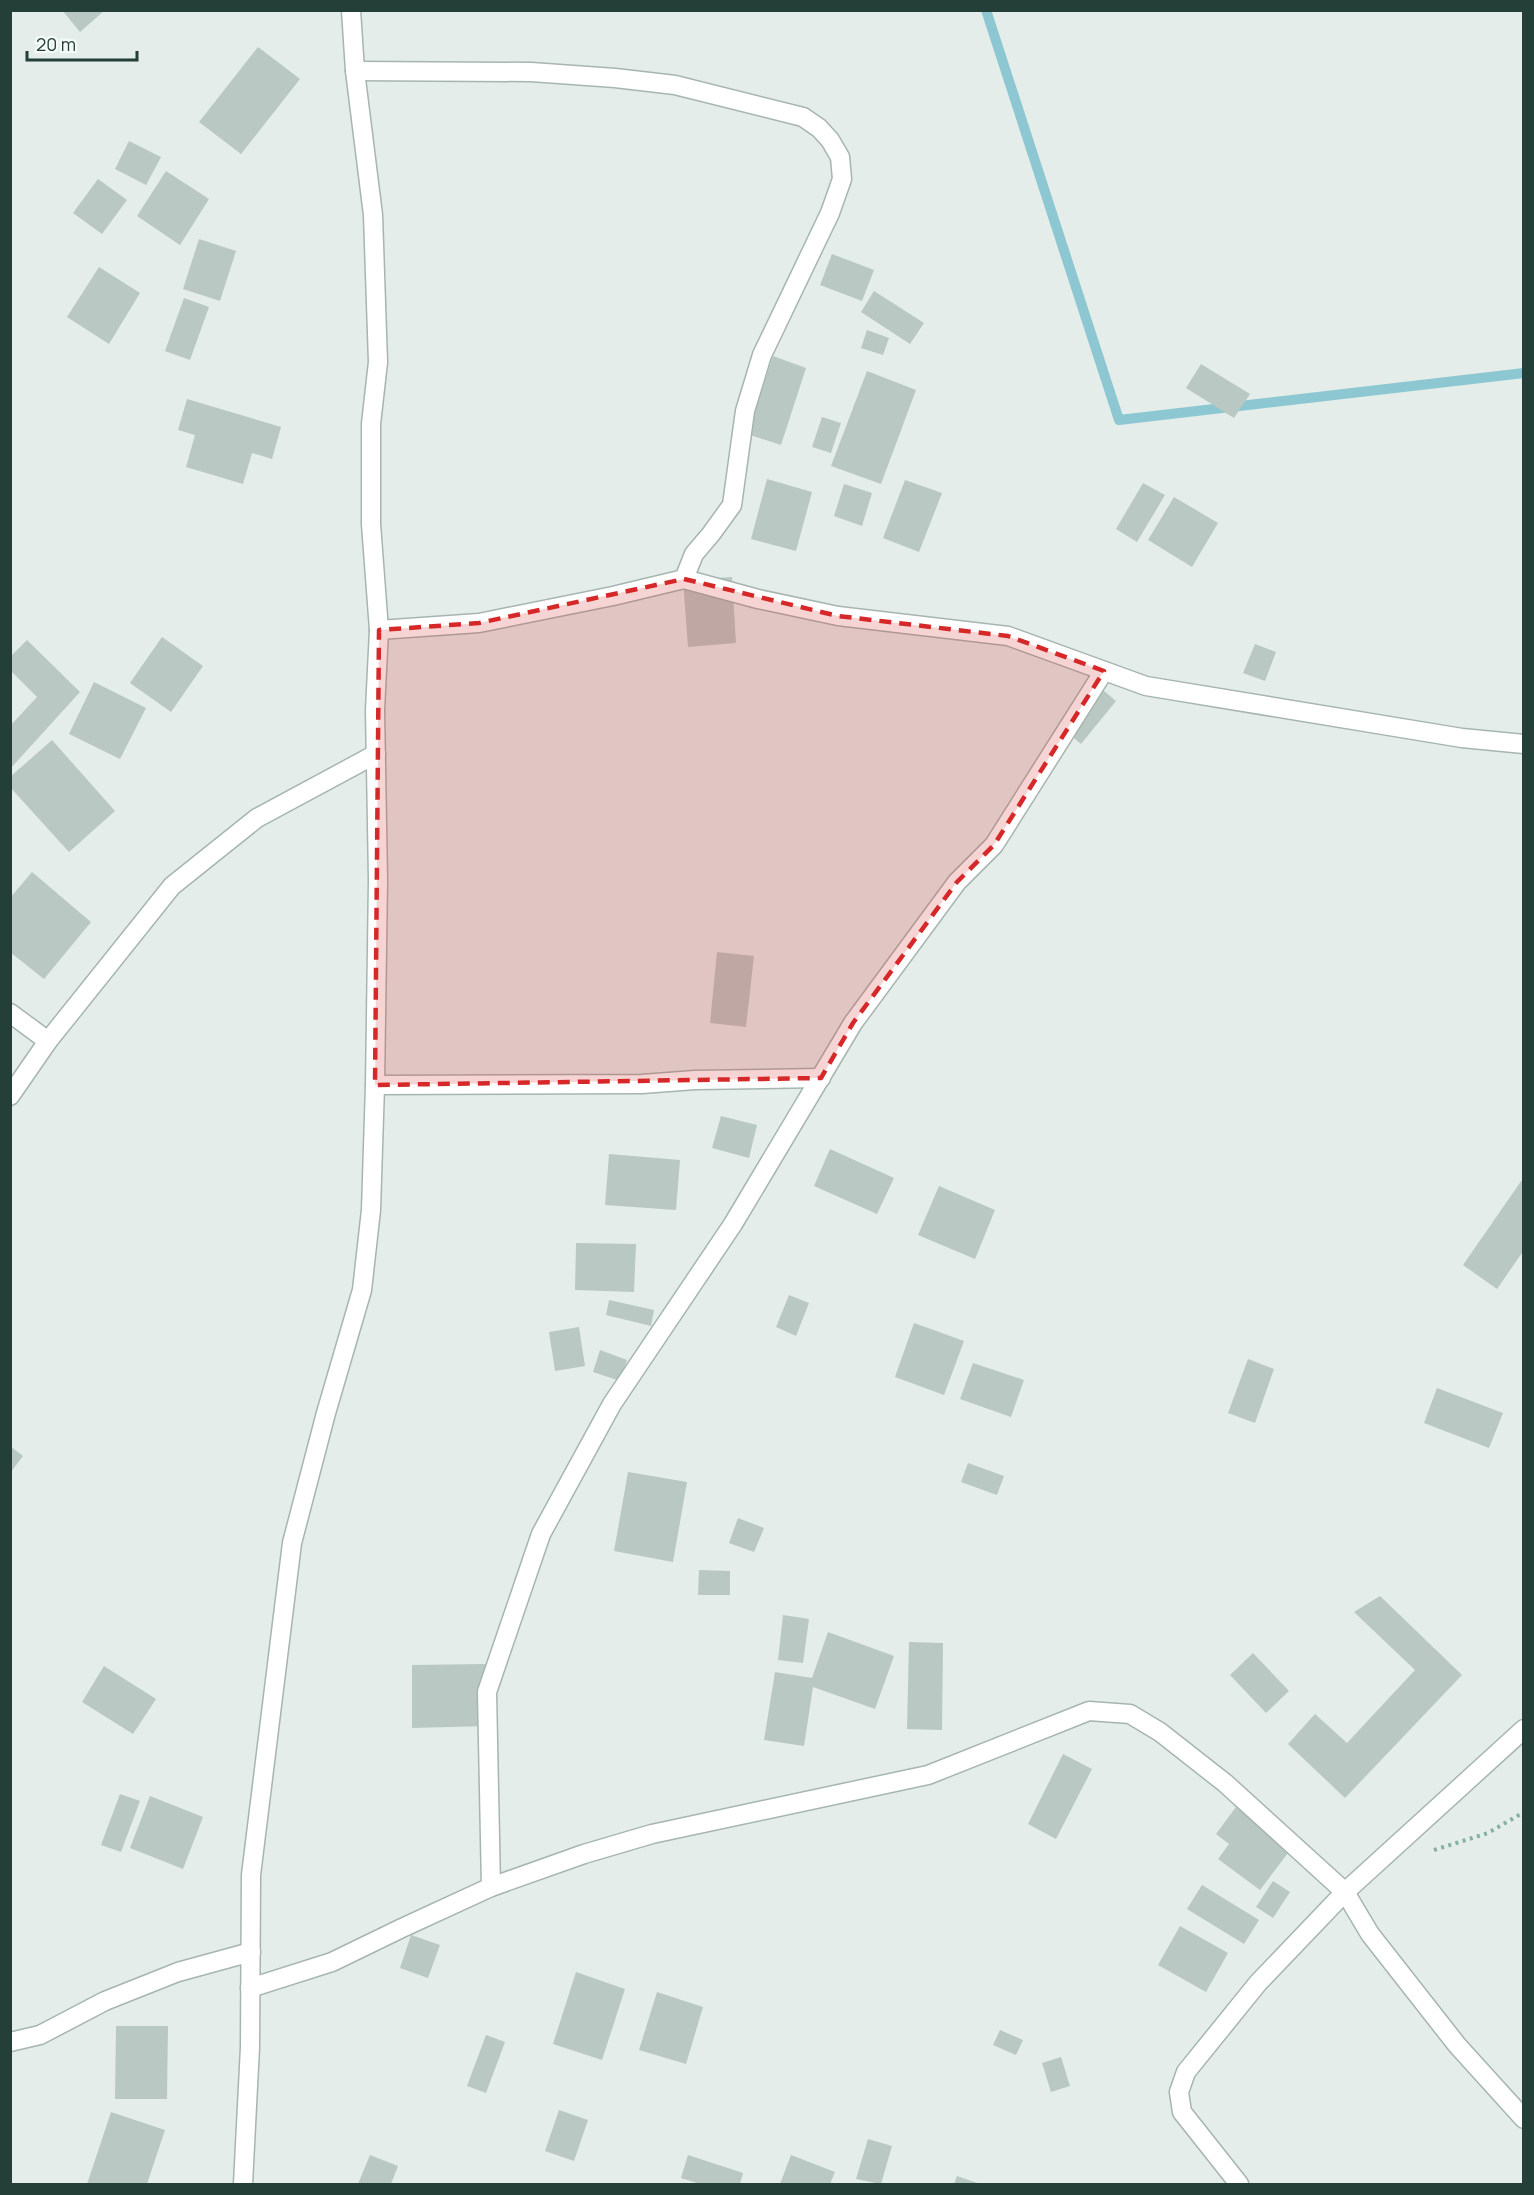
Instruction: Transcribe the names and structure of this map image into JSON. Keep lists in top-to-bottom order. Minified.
{"scale_bar":"20 m"}
